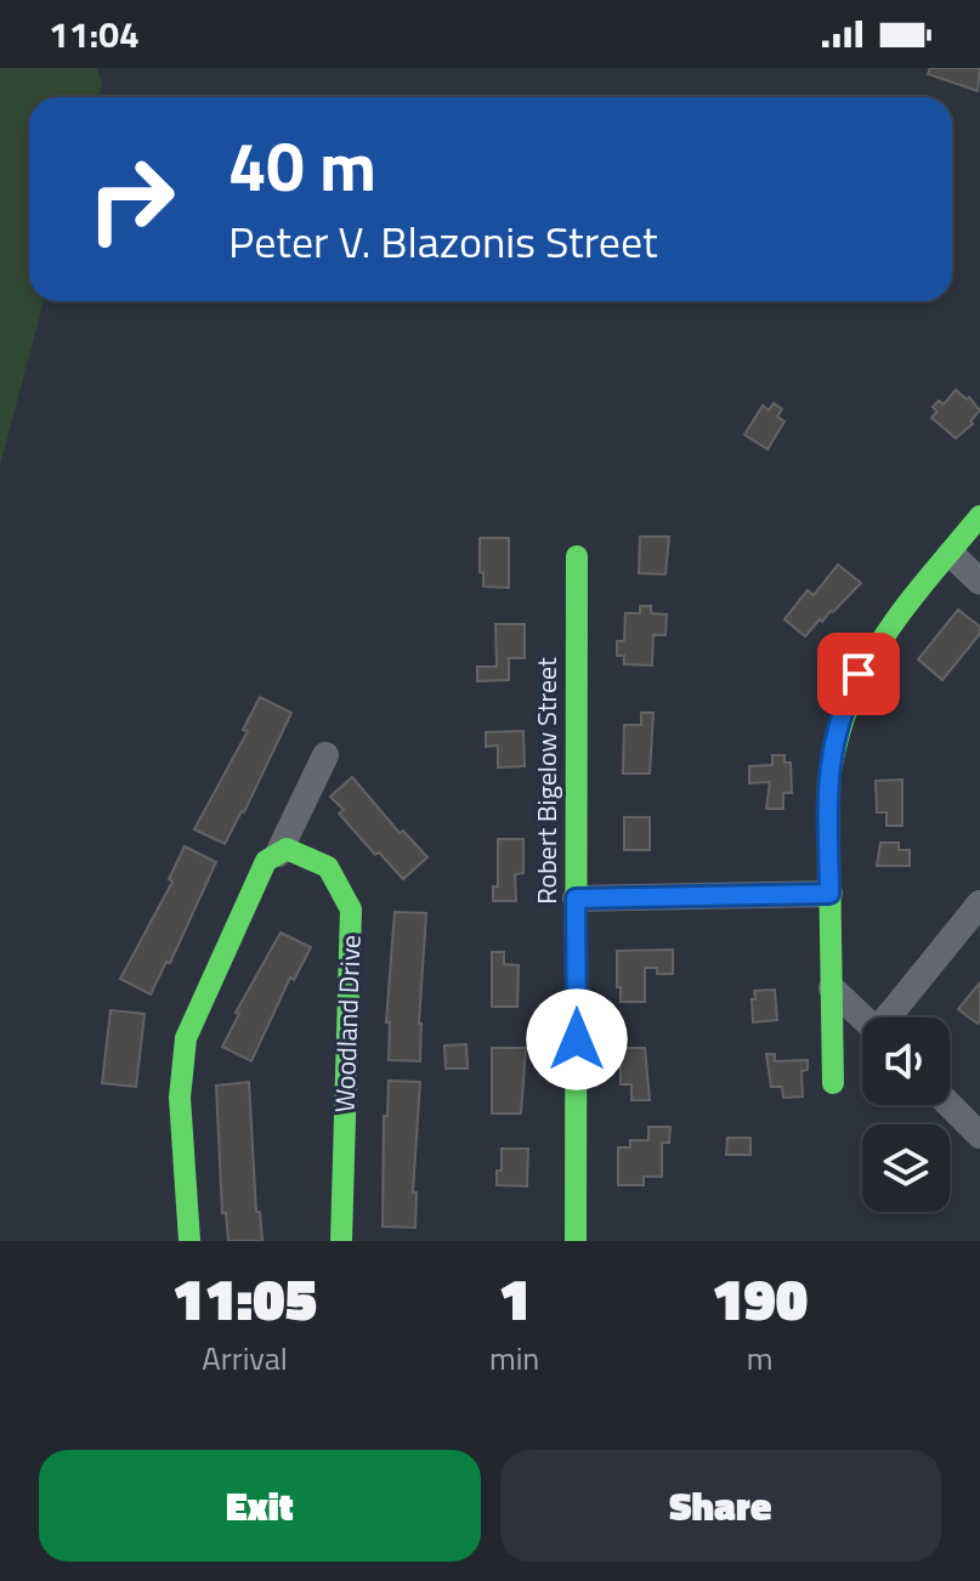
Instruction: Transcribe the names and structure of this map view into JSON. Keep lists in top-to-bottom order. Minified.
{"streets":{"street":["Robert Bigelow Street","Woodland Drive"]},"page":{"status":"11:04","turn":["40 m","Peter V. Blazonis Street"],"eta":["11:05","Arrival","1","min","190","m"],"buttons":["Exit","Share"]}}
